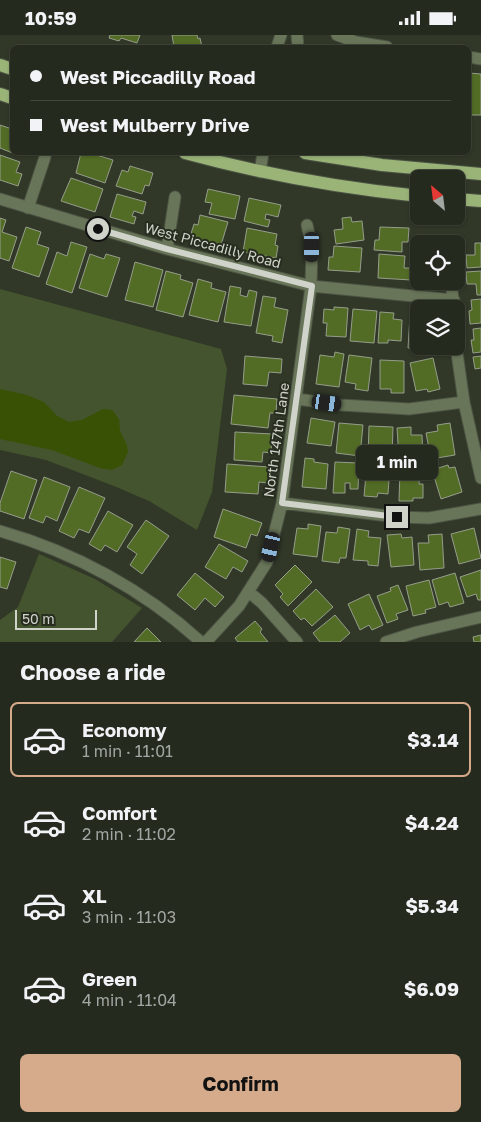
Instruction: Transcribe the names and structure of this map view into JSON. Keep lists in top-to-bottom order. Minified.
{"streets":{"street":["West Piccadilly Road","North 147th Lane"]},"crossings":[["West Piccadilly Road","North 147th Lane"]],"scale_bar":"50 m","north":"top left","page":{"status":"10:59","banner":["West Piccadilly Road","West Mulberry Drive"],"bubble":"1 min","scale":"50 m","heading":"Choose a ride","list":[{"name":"Economy","note":"1 min · 11:01","value":"$3.14"},{"name":"Comfort","note":"2 min · 11:02","value":"$4.24"},{"name":"XL","note":"3 min · 11:03","value":"$5.34"},{"name":"Green","note":"4 min · 11:04","value":"$6.09"}],"buttons":"Confirm"}}
